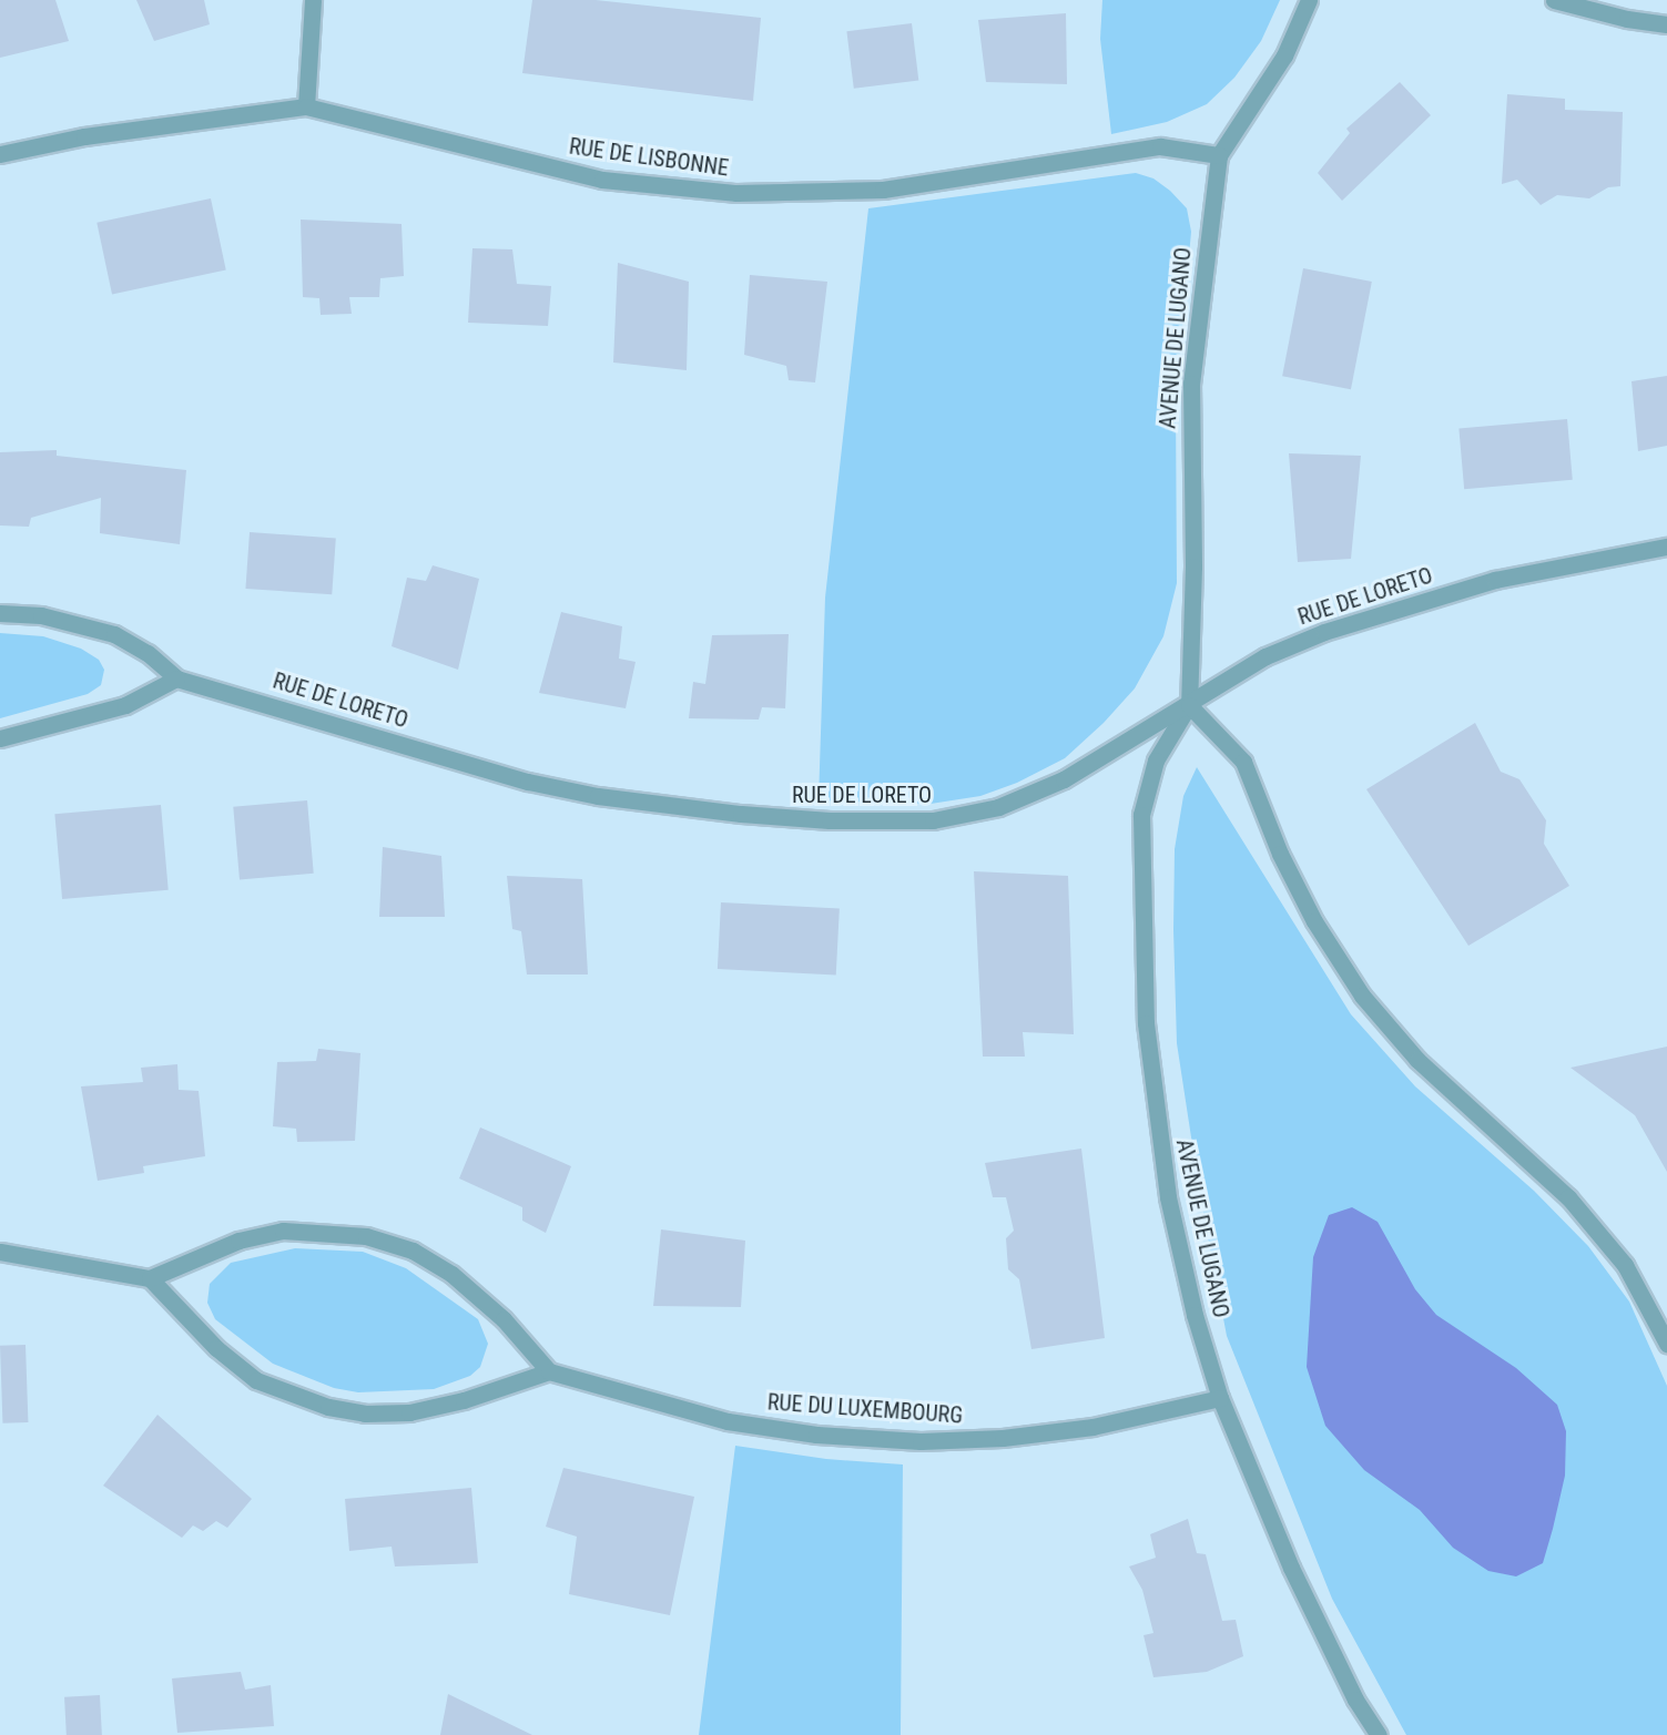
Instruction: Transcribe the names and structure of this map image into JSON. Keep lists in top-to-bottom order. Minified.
{"streets":{"street":["RUE DE LISBONNE","AVENUE DE LUGANO","RUE DE LORETO","RUE DU LUXEMBOURG"]},"crossings":[["RUE DE LISBONNE","AVENUE DE LUGANO"],["AVENUE DE LUGANO","RUE DE LORETO"],["AVENUE DE LUGANO","RUE DU LUXEMBOURG"]]}
